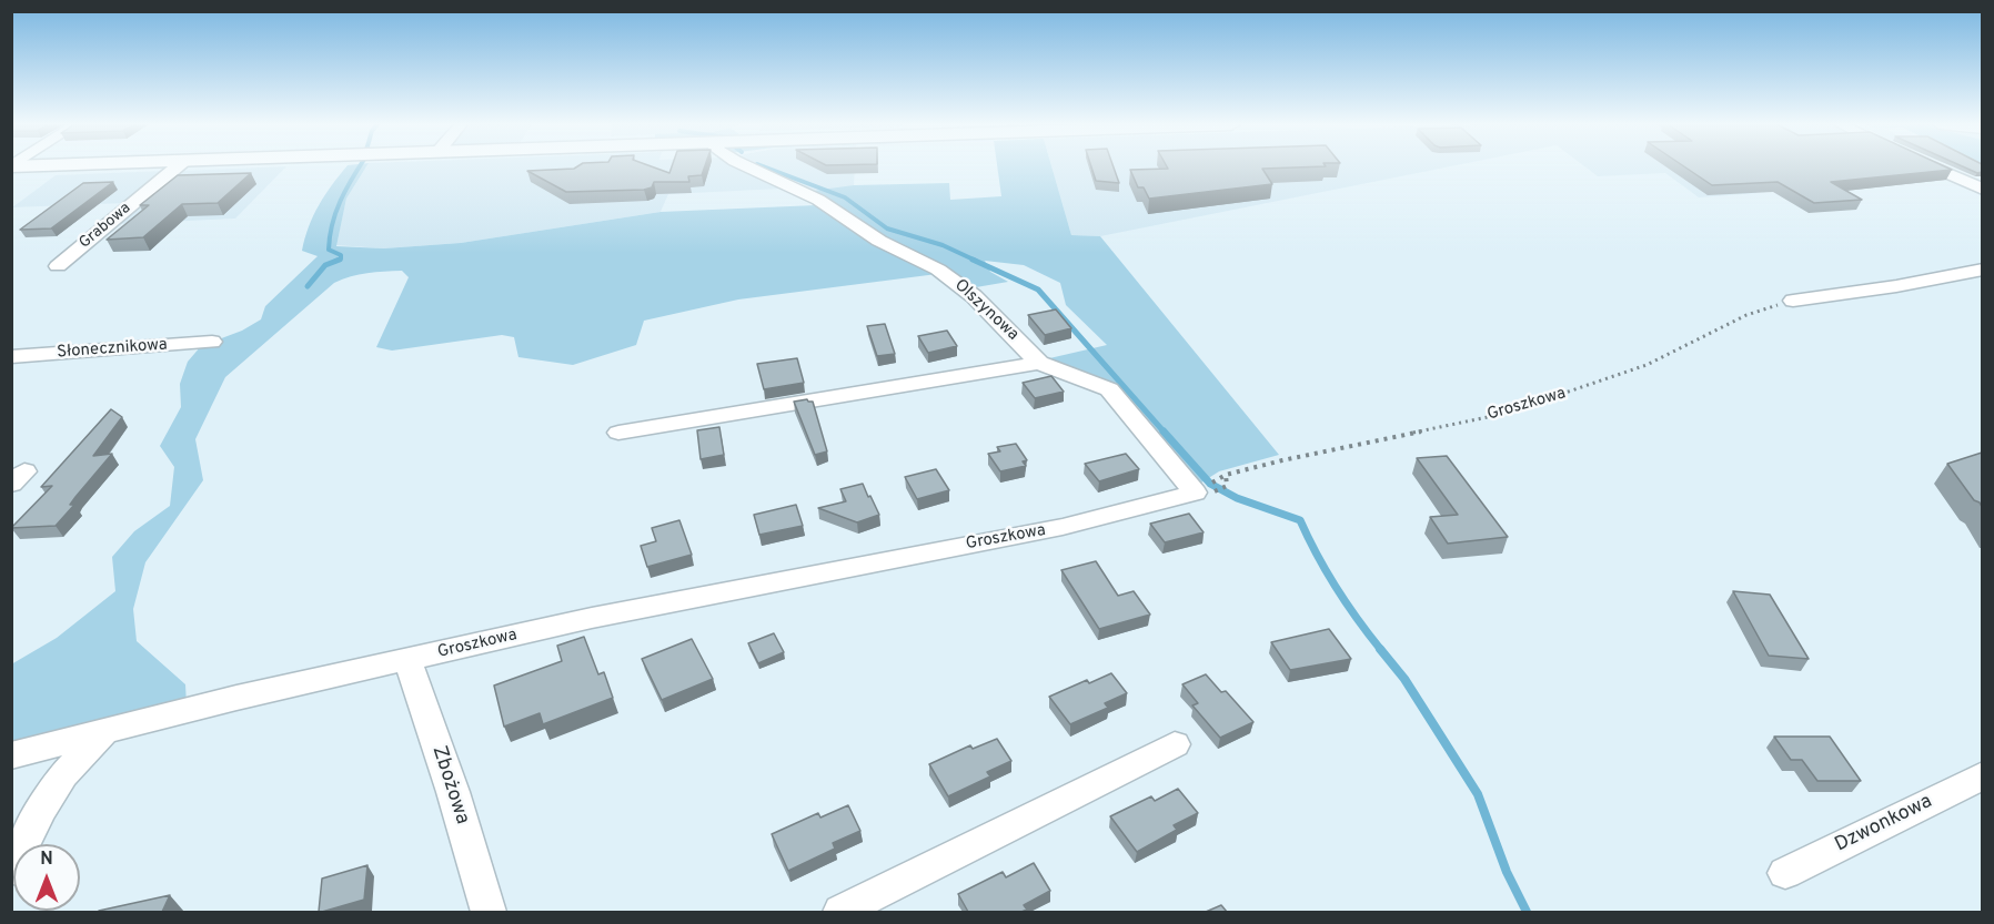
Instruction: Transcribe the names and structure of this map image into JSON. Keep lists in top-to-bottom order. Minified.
{"streets":{"street":["Grabowa","Olszynowa","Słonecznikowa","Groszkowa","Zbożowa","Dzwonkowa"]},"crossings":[["Olszynowa","Groszkowa"],["Groszkowa","Zbożowa"]],"north":"top"}
